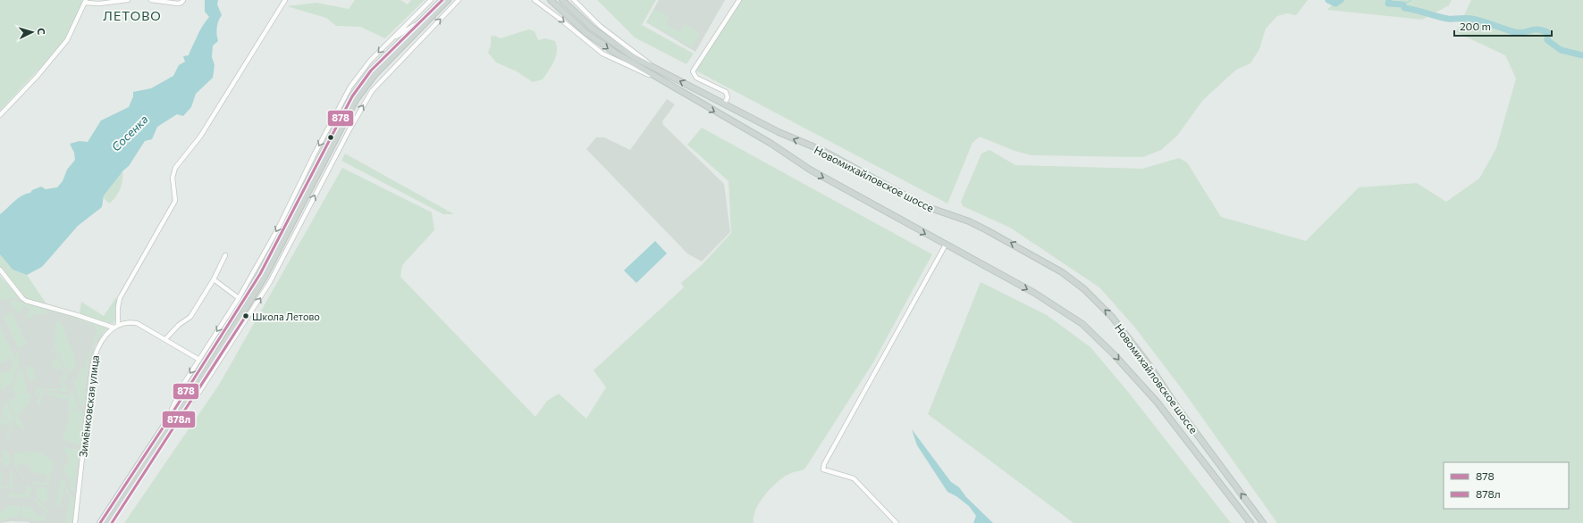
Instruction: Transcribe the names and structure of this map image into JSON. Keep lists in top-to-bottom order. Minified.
{"streets":{"main road":["Новомихайловское шоссе"],"street":["Зимёнковская улица"]},"districts":["ЛЕТОВО"],"water":["Сосенка"],"places":["Школа Летово"],"lines":["transit line 878","transit line 878л"],"legend":["878","878л"],"scale_bar":"200 m","north":"right"}
